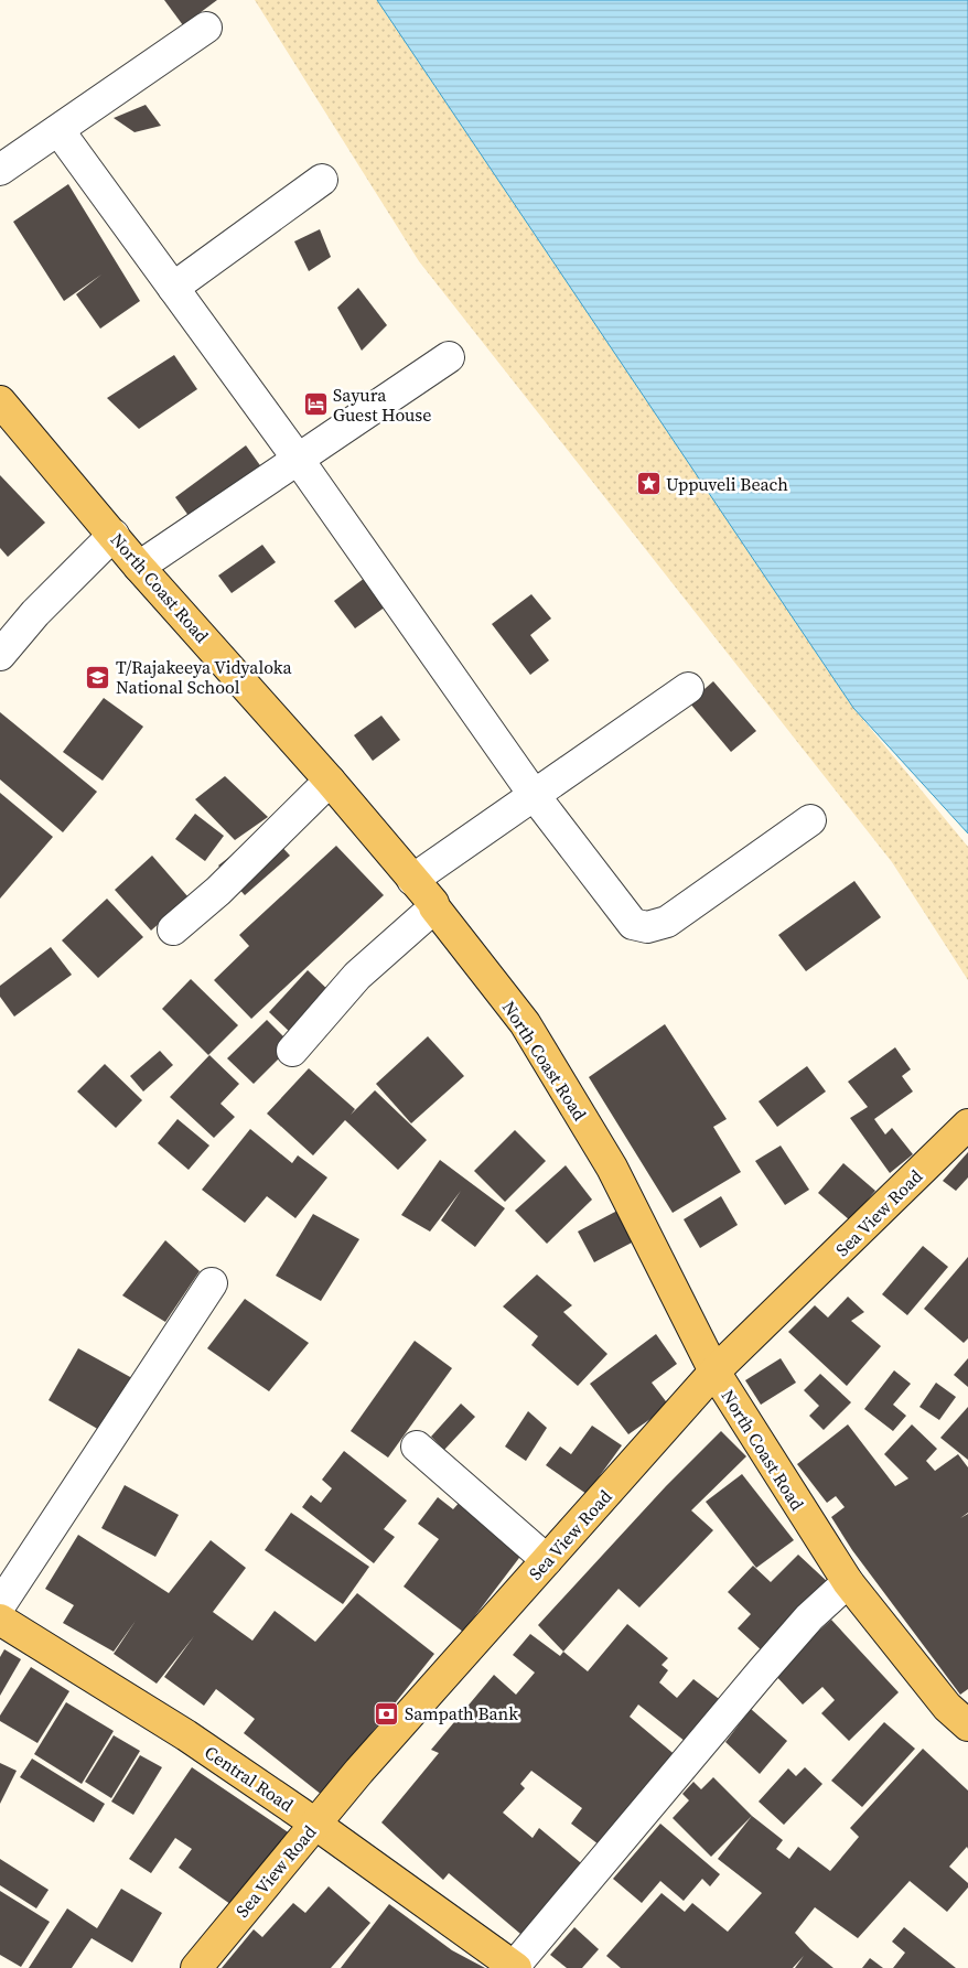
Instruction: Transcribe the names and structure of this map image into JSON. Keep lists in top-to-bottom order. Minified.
{"streets":{"main road":["North Coast Road","Sea View Road","Central Road"]},"crossings":[["North Coast Road","Sea View Road"],["Sea View Road","Central Road"]],"places":{"hotel":["Sayura Guest House"],"place":["Uppuveli Beach"],"school or university":["T/Rajakeeya Vidyaloka National School"],"bank":["Sampath Bank"]}}
